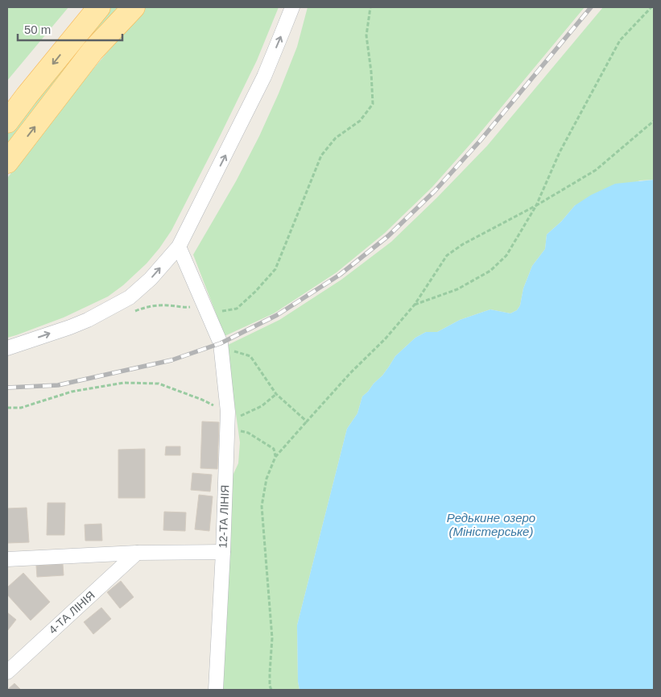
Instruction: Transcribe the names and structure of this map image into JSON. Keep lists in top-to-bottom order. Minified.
{"streets":{"street":["12-ТА ЛІНІЯ","4-ТА ЛІНІЯ"]},"water":["Редькине озеро (Міністерське)"],"scale_bar":"50 m"}
